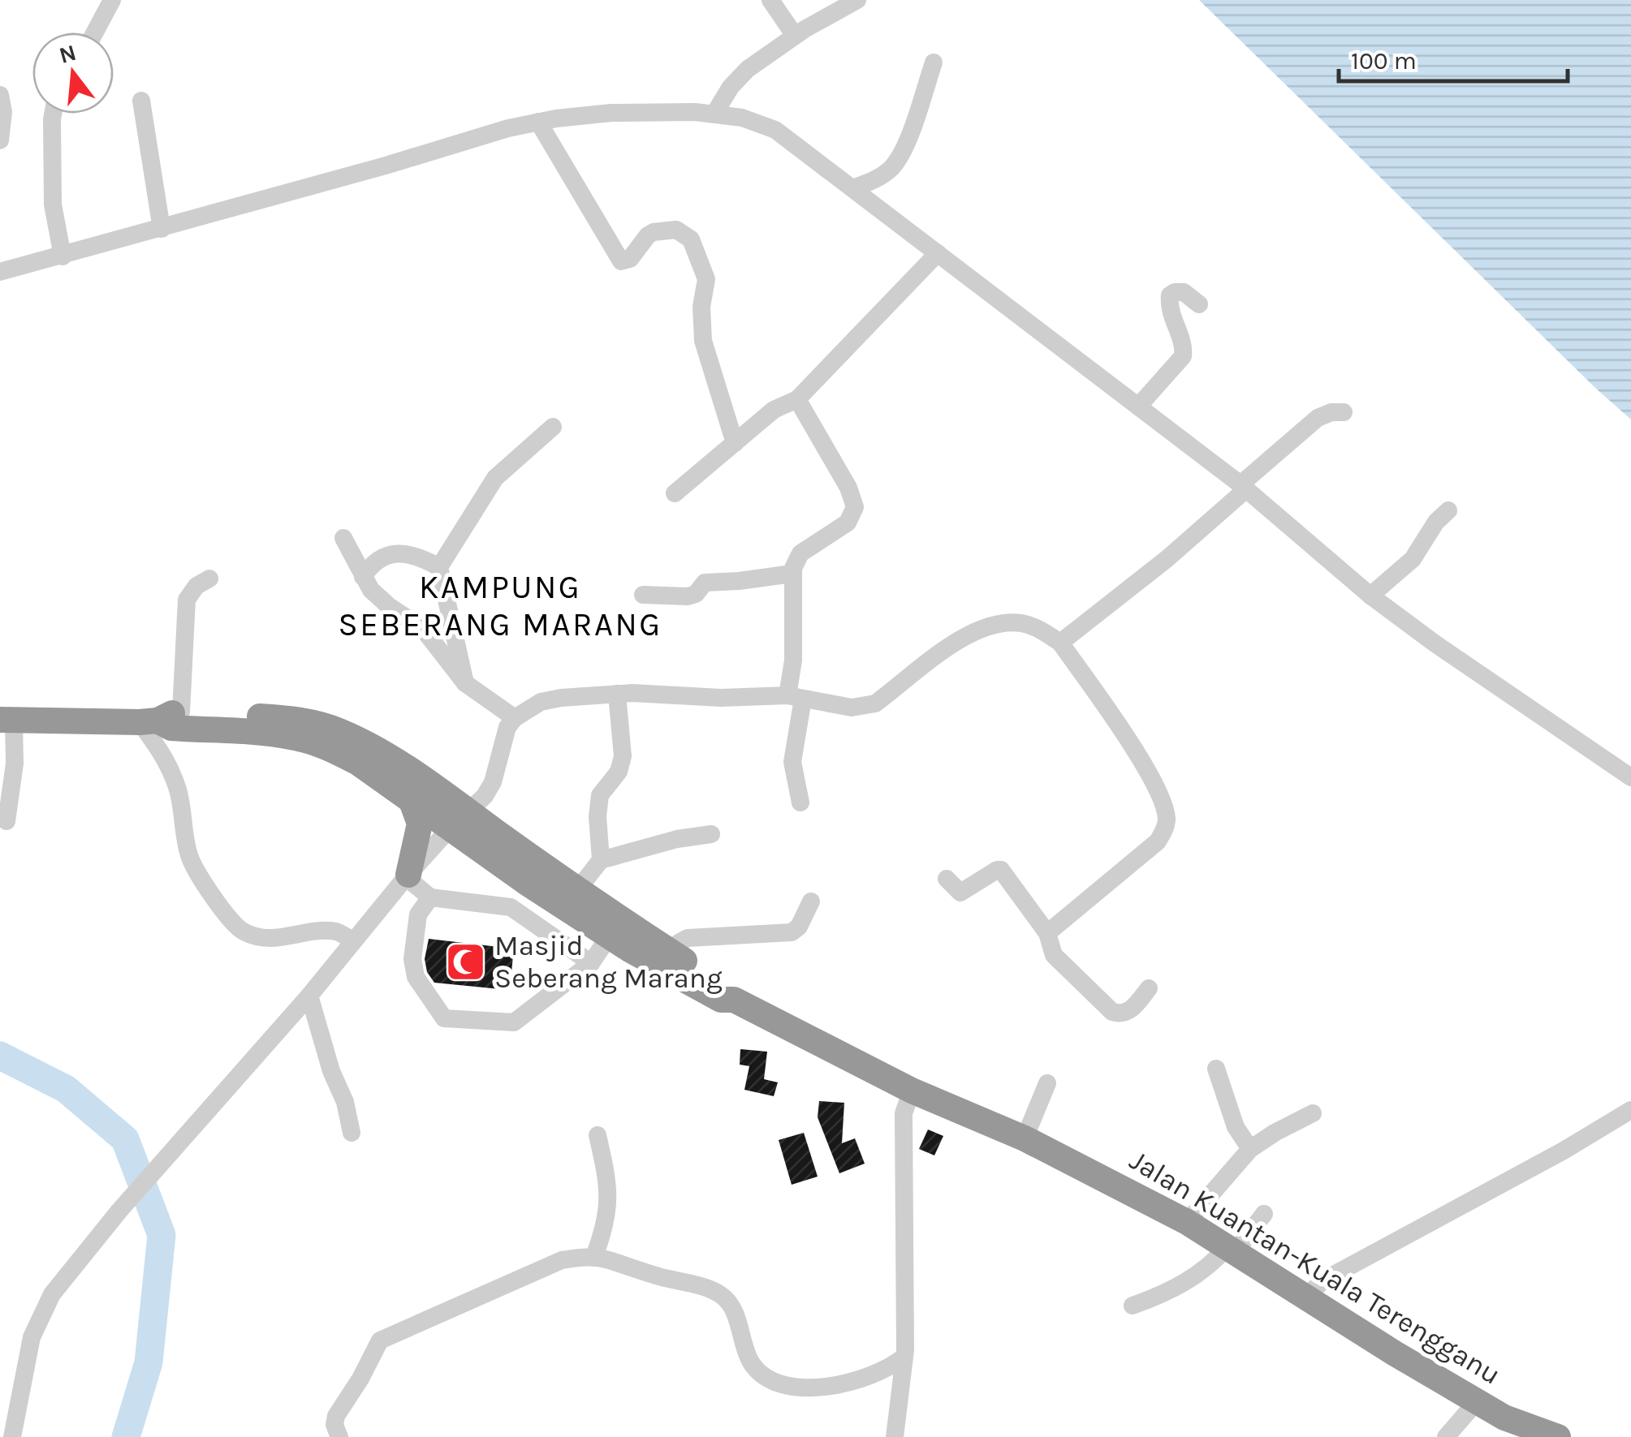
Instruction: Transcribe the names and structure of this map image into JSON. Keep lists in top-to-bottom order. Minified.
{"streets":{"highway":["Jalan Kuantan-Kuala Terengganu"]},"districts":["KAMPUNG SEBERANG MARANG"],"places":{"mosque":["Masjid Seberang Marang"]},"scale_bar":"100 m","north":"top"}
